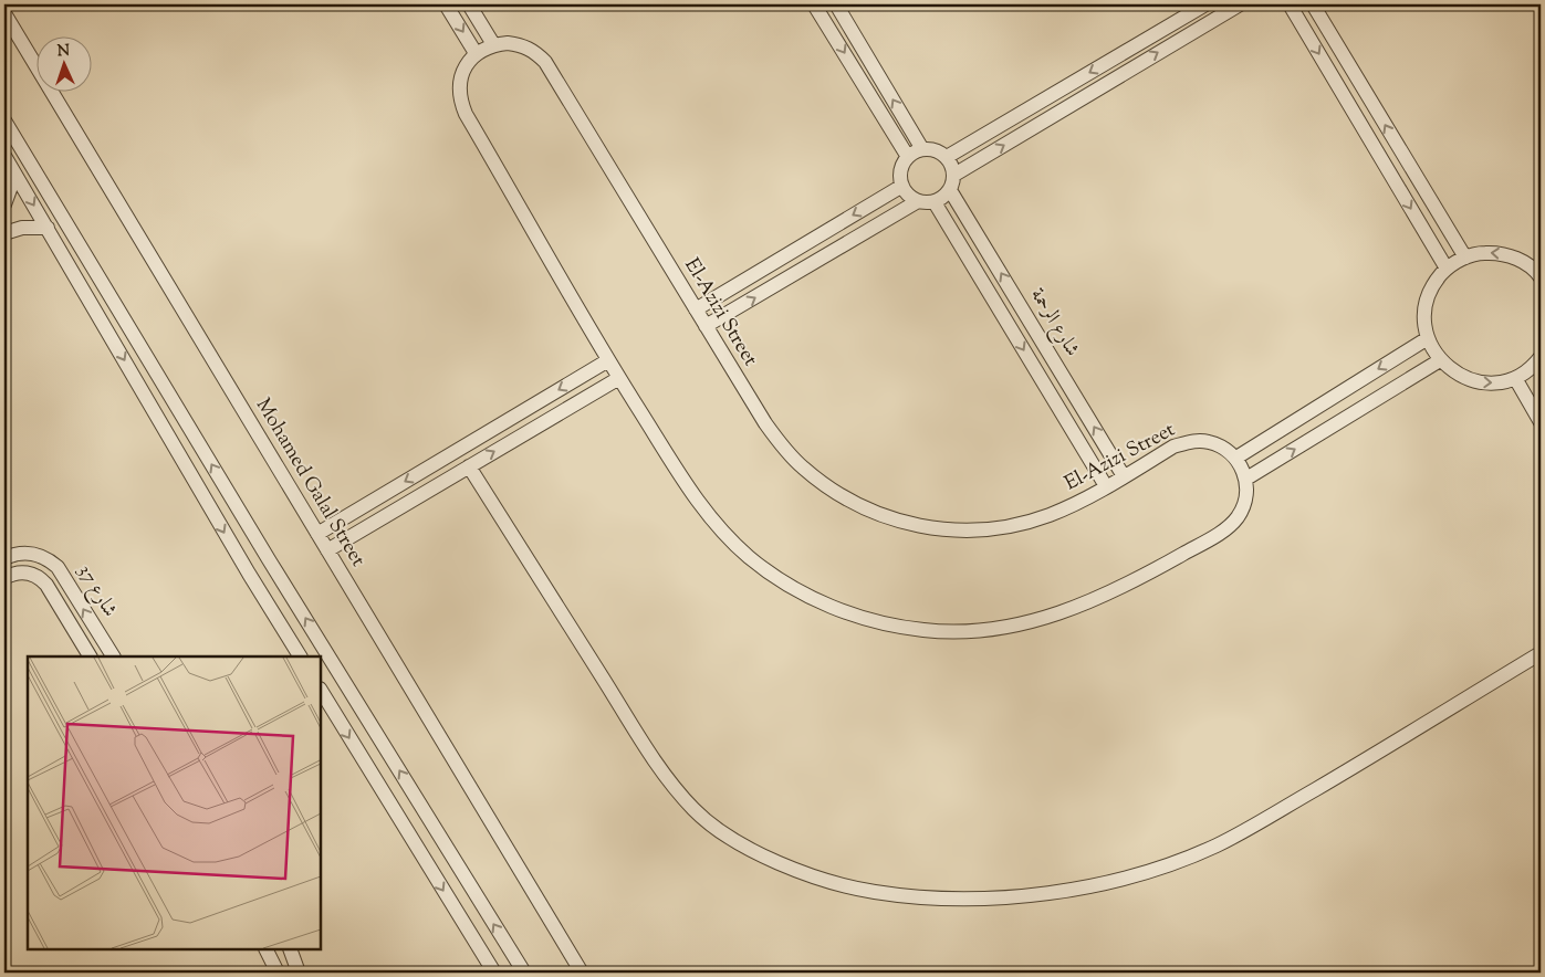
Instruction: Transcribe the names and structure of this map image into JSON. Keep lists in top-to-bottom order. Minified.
{"streets":{"street":["El-Azizi Street","شارع الرحمة","Mohamed Galal Street","شارع 37"]},"crossings":[["El-Azizi Street","شارع الرحمة"]],"one_way":["شارع 37"],"north":"top"}
